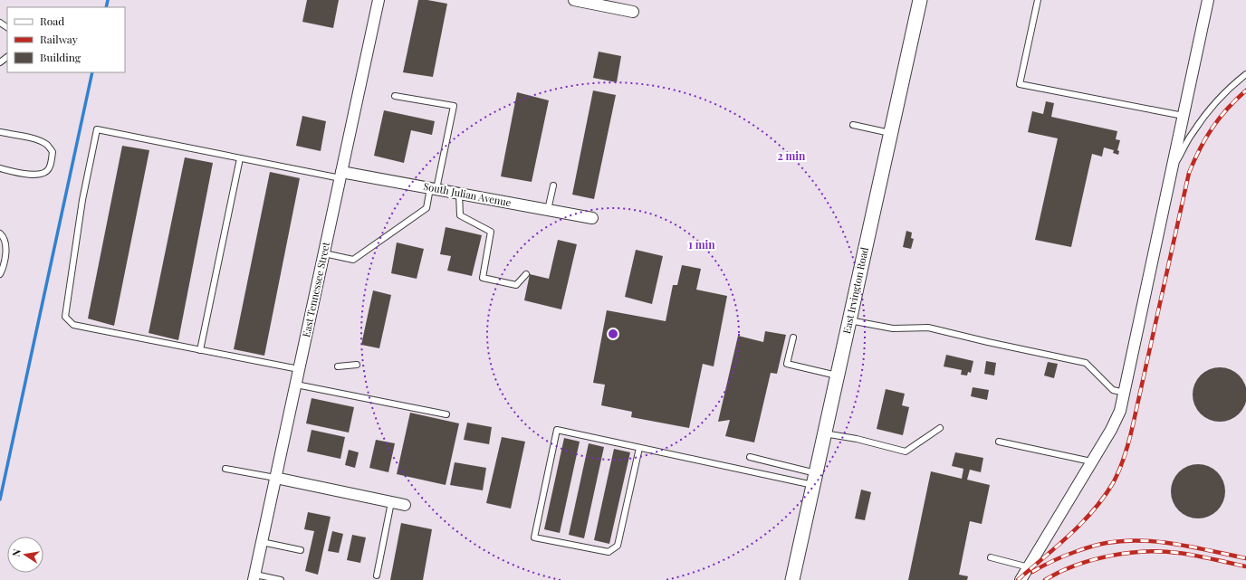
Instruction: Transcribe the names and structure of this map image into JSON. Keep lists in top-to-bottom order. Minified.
{"streets":{"street":["South Julian Avenue","East Tennessee Street","East Irvington Road"]},"crossings":[["South Julian Avenue","East Tennessee Street"]],"legend":["Road","Railway","Building"],"north":"left","rings":["2 min","1 min"]}
